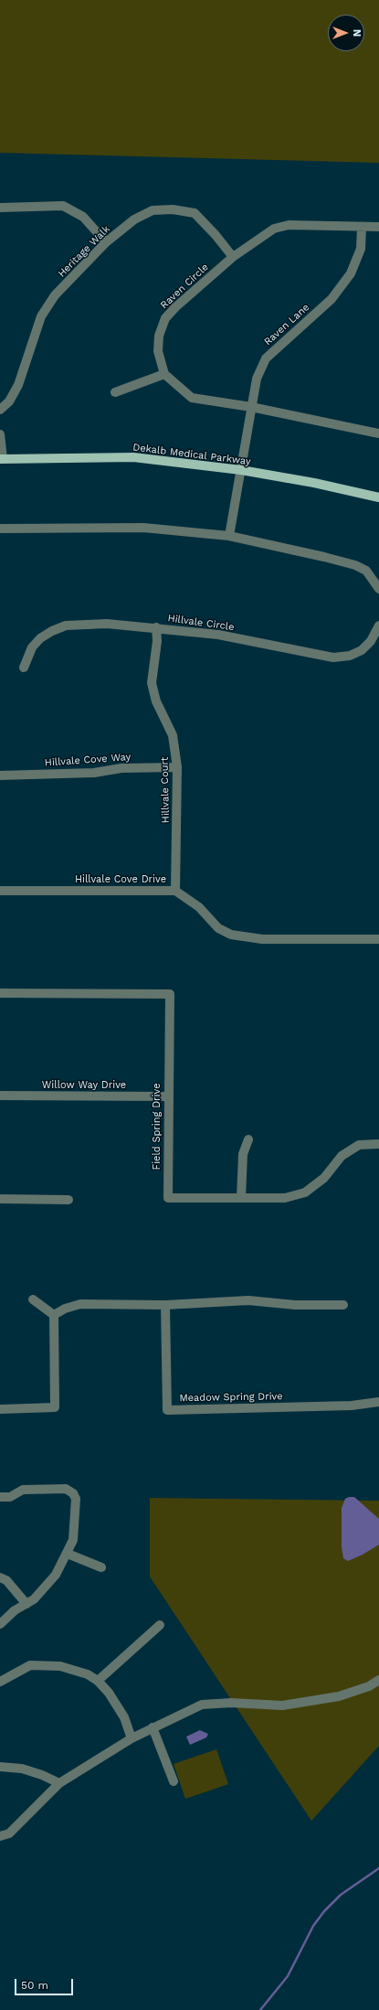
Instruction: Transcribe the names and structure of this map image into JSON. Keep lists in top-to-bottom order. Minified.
{"streets":{"main road":["Dekalb Medical Parkway"],"street":["Heritage Walk","Raven Circle","Raven Lane","Hillvale Circle","Hillvale Cove Way","Hillvale Court","Hillvale Cove Drive","Willow Way Drive","Field Spring Drive","Meadow Spring Drive"]},"crossings":[["Heritage Walk","Raven Circle"],["Raven Circle","Raven Lane"],["Raven Lane","Dekalb Medical Parkway"],["Hillvale Circle","Hillvale Court"],["Hillvale Cove Way","Hillvale Court"],["Hillvale Court","Hillvale Cove Drive"],["Willow Way Drive","Field Spring Drive"]],"scale_bar":"50 m","north":"right"}
